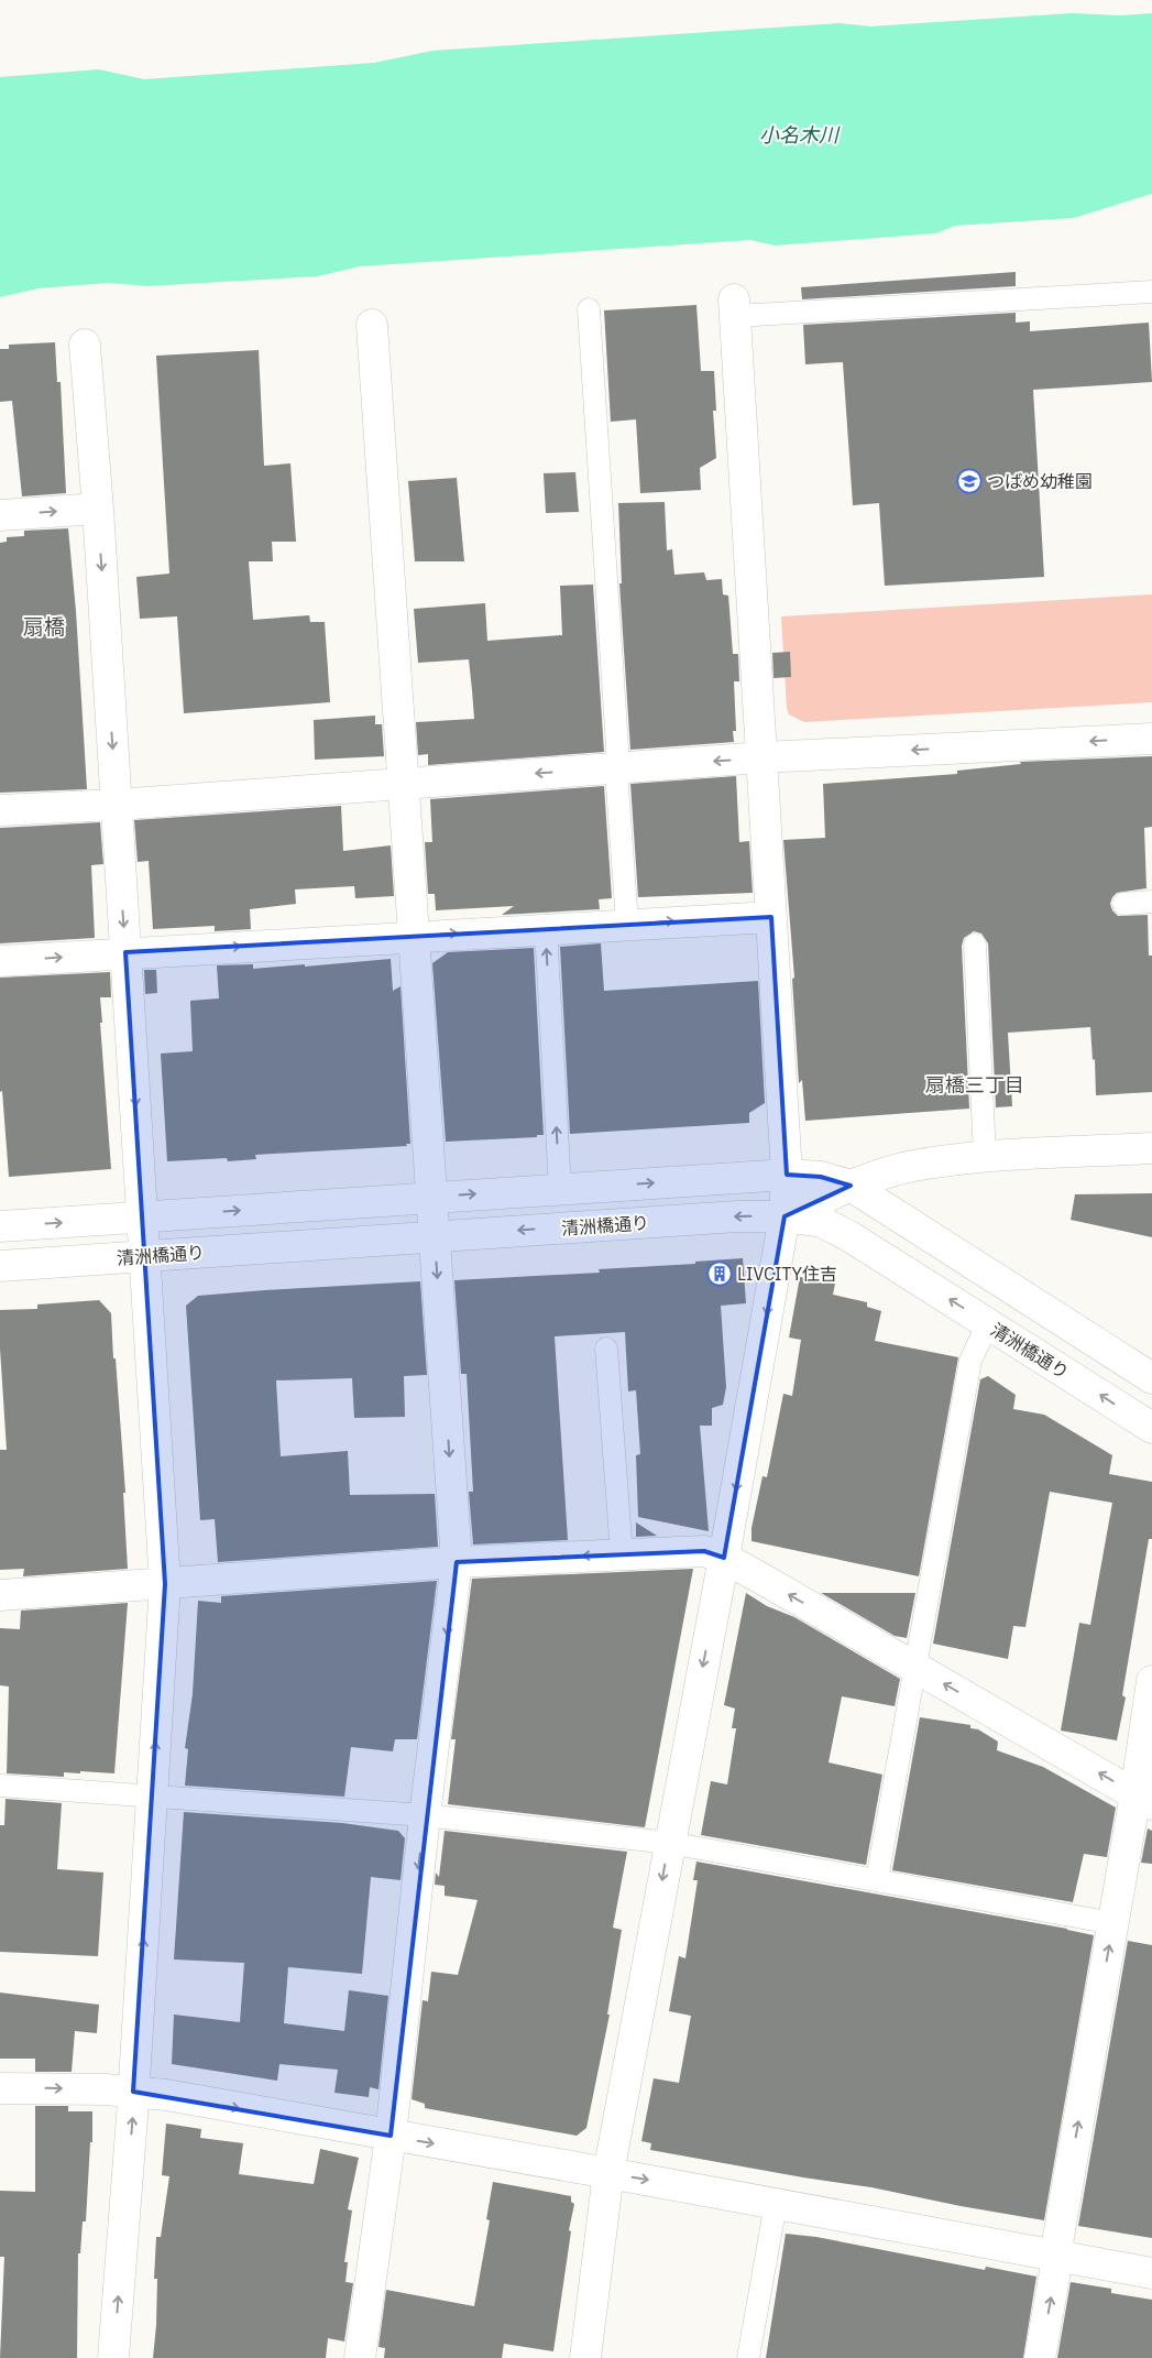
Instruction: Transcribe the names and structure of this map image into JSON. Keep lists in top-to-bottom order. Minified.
{"streets":{"street":["清洲橋通り"]},"districts":["扇橋","扇橋三丁目"],"water":["小名木川"],"places":{"school or university":["つばめ幼稚園"],"building":["LIVCITY住吉"]}}
